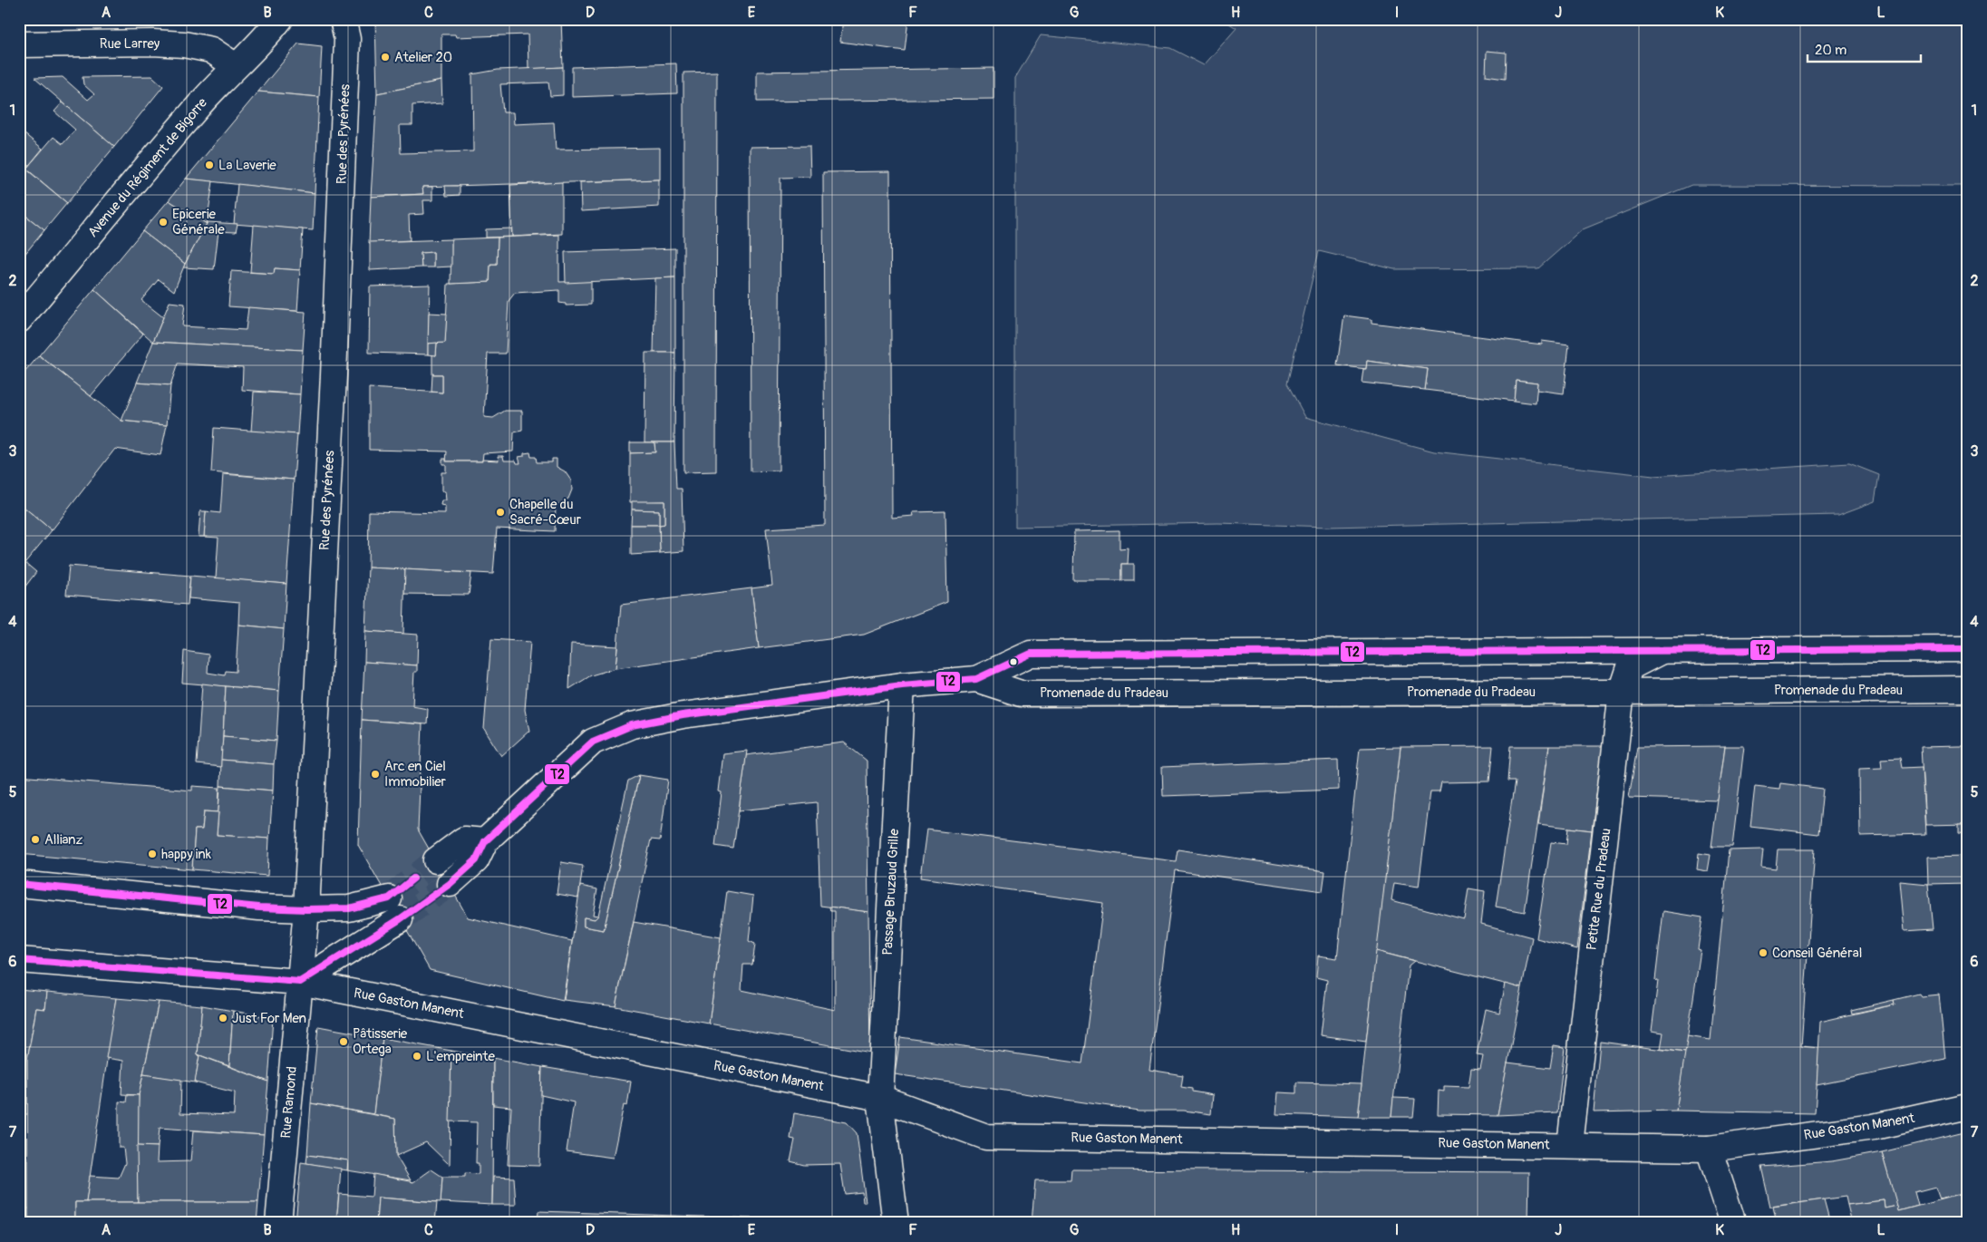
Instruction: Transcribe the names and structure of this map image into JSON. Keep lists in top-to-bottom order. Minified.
{"streets":{"street":["Rue Larrey","Rue des Pyrénées","Avenue du Régiment de Bigorre","Promenade du Pradeau","Petite Rue du Pradeau","Passage Bruzaud Grille","Rue Gaston Manent","Rue Ramond"]},"crossings":[["Rue Larrey","Avenue du Régiment de Bigorre"],["Rue des Pyrénées","Rue Gaston Manent"],["Rue des Pyrénées","Rue Ramond"],["Promenade du Pradeau","Petite Rue du Pradeau"],["Promenade du Pradeau","Passage Bruzaud Grille"],["Petite Rue du Pradeau","Rue Gaston Manent"],["Passage Bruzaud Grille","Rue Gaston Manent"],["Rue Gaston Manent","Rue Ramond"]],"places":["Atelier 20","La Laverie","Epicerie Générale","Chapelle du Sacré-Cœur","Arc en Ciel Immobilier","Allianz","happy ink","Conseil Général","Just For Men","Pâtisserie Ortega","L'empreinte"],"lines":["transit line T2"],"scale_bar":"20 m","grid":{"columns":["A","B","C","D","E","F","G","H","I","J","K","L"],"rows":["1","2","3","4","5","6","7"]}}
